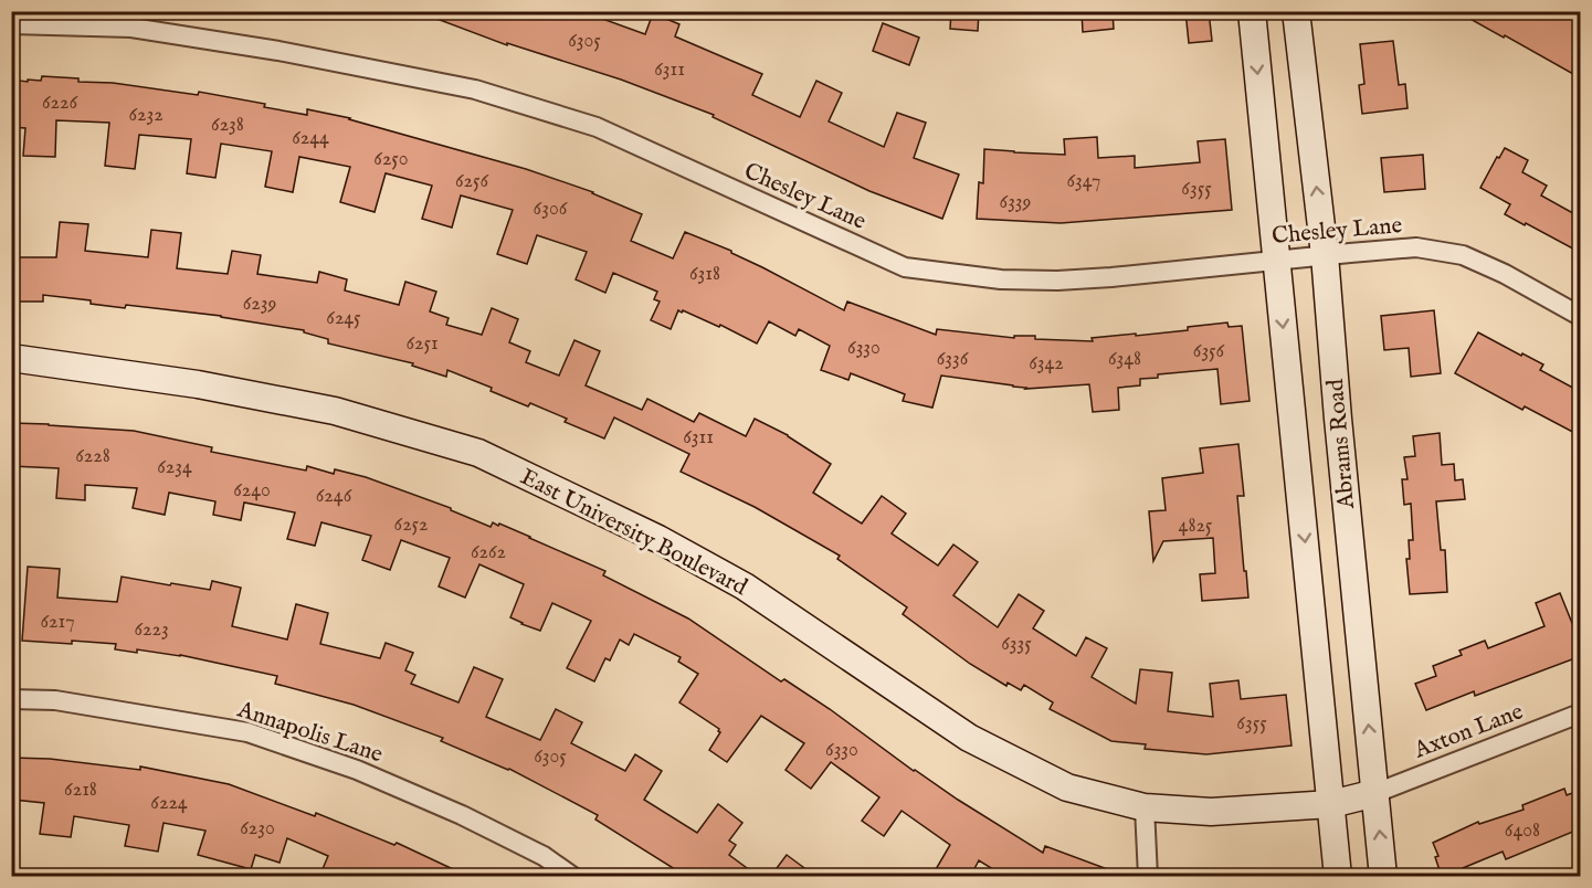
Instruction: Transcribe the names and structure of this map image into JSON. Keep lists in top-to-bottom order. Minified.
{"streets":{"main road":["Abrams Road","East University Boulevard"],"street":["Chesley Lane","Axton Lane","Annapolis Lane"]},"crossings":[["Chesley Lane","Abrams Road"],["Abrams Road","East University Boulevard"],["Abrams Road","Axton Lane"],["East University Boulevard","Axton Lane"]],"house_numbers":["6305","6311","6226","6232","6238","6244","6250","6256","6347","6355","6339","6306","6318","6239","6245","6251","6330","6356","6336","6348","6342","6311","6228","6234","6240","6246","6252","4825","6262","6217","6223","6335","6355","6330","6305","6218","6224","6230","6408"]}
